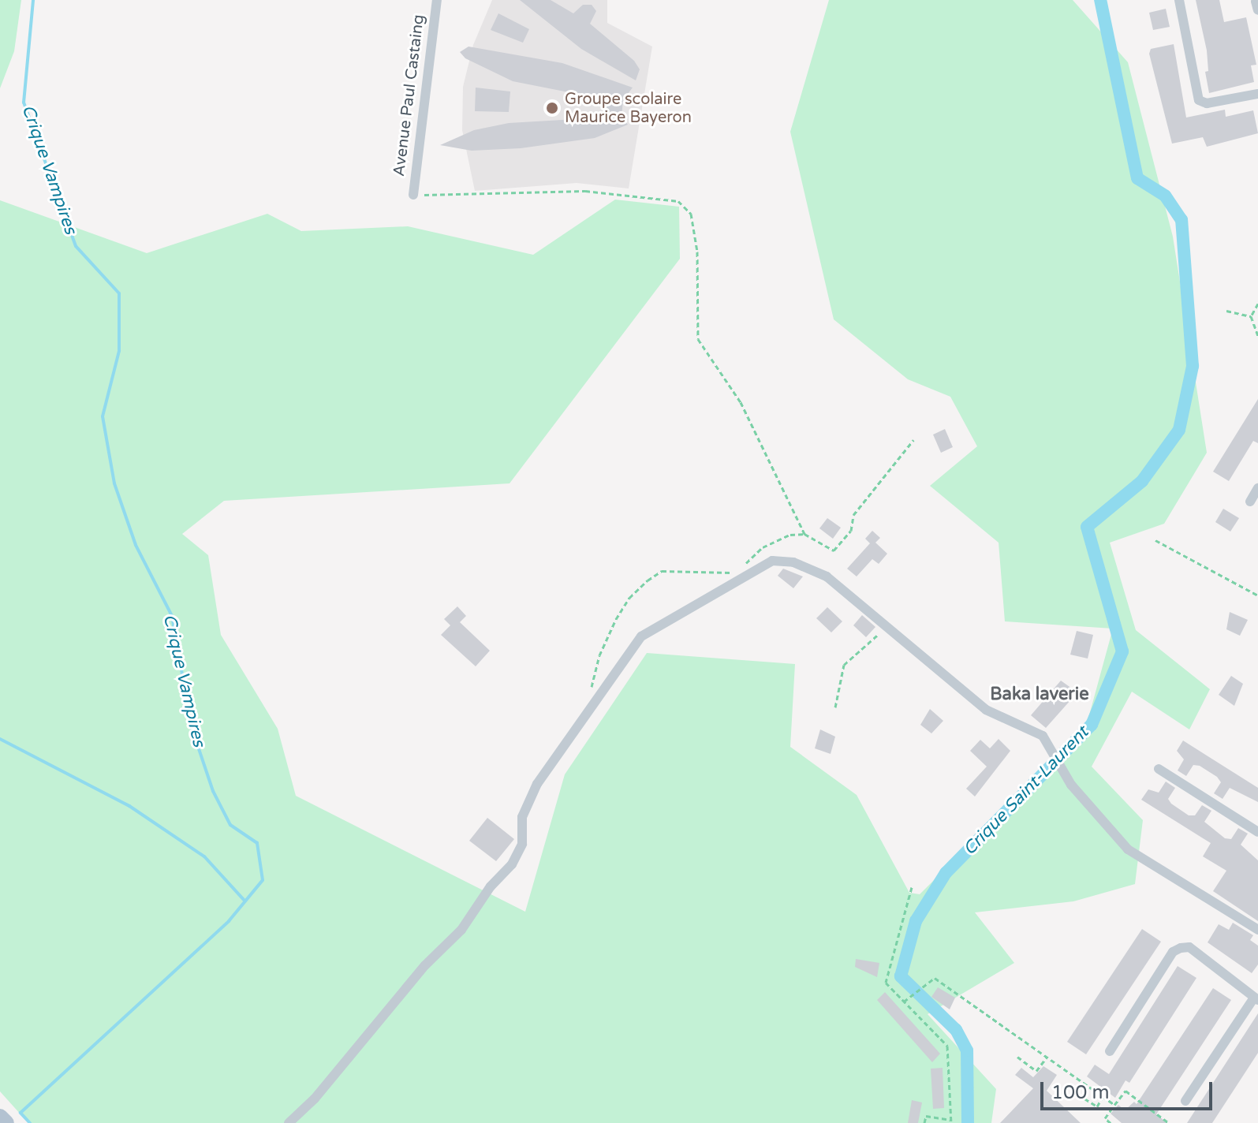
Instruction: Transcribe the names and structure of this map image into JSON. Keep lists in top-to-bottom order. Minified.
{"streets":{"street":["Avenue Paul Castaing"]},"districts":["Baka laverie"],"water":["Crique Vampires","Crique Saint-Laurent"],"places":["Groupe scolaire Maurice Bayeron"],"scale_bar":"100 m"}
